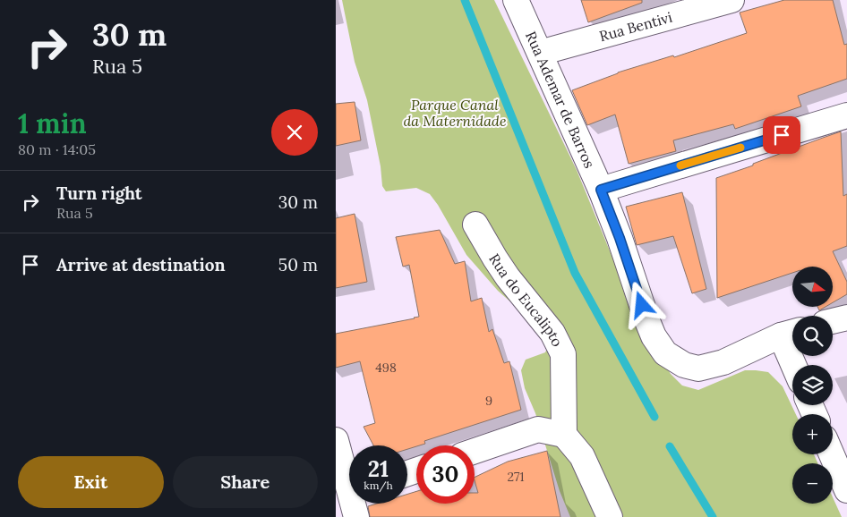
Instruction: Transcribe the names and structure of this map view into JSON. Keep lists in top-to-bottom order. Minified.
{"streets":{"street":["Rua Bentivi","Rua Ademar de Barros","Rua do Eucalipto"]},"crossings":[["Rua Bentivi","Rua Ademar de Barros"]],"parks":["Parque Canal da Maternidade"],"house_numbers":["498","9","271"],"north":"right","page":{"turn":["30 m","Rua 5"],"heading":["1 min","80 m · 14:05"],"list":[{"name":"Turn right","note":"Rua 5","value":"30 m"},{"name":"Arrive at destination","value":"50 m"}],"map_buttons":["+","−"],"speed":"21 km/h","limit":"30","buttons":["Exit","Share"]}}
